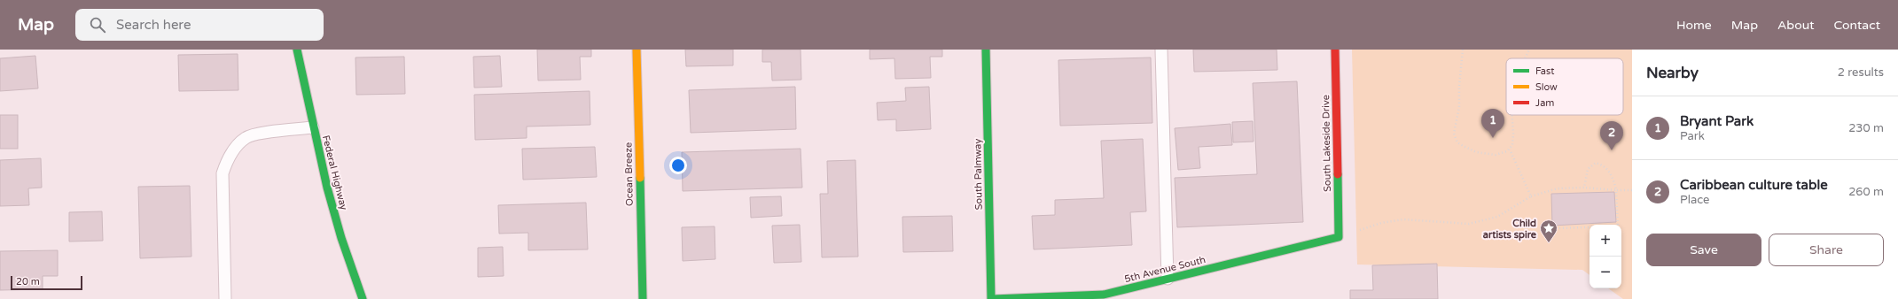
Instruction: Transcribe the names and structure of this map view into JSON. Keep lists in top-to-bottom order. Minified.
{"streets":{"street":["South Lakeside Drive","Federal Highway","Ocean Breeze","South Palmway","5th Avenue South"]},"crossings":[["South Lakeside Drive","5th Avenue South"],["South Palmway","5th Avenue South"]],"places":{"place":["Child artists spire"]},"legend":["Fast","Slow","Jam"],"scale_bar":"20 m","page":{"header":"Map","search":"Search here","nav":["Home","Map","About","Contact"],"heading":["Nearby","2 results"],"list":[{"mark":"1","name":"Bryant Park","note":"Park","value":"230 m"},{"mark":"2","name":"Caribbean culture table","note":"Place","value":"260 m"}],"pins":["1","2"],"buttons":["Save","Share"],"map_buttons":["+","−"],"scale":"20 m"}}
